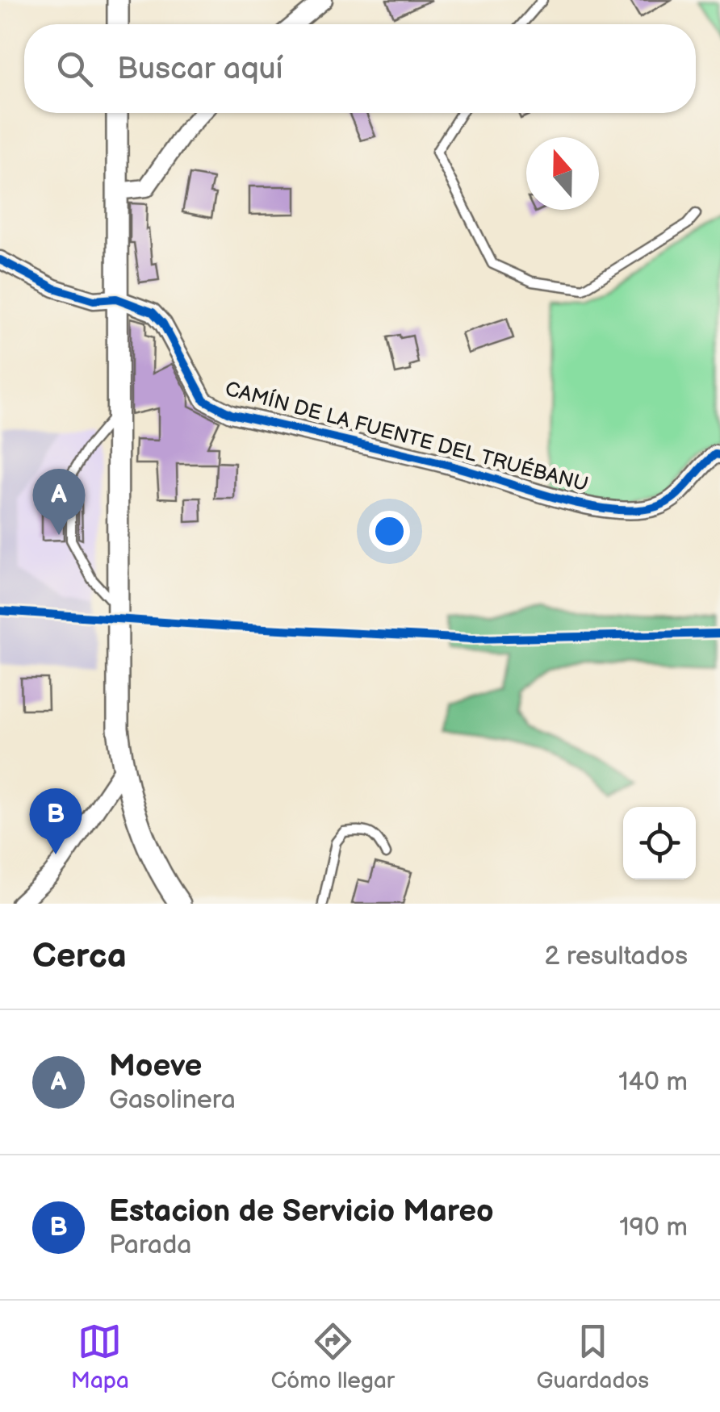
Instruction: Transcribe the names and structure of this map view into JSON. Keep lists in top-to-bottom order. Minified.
{"streets":{"street":["CAMÍN DE LA FUENTE DEL TRUÉBANU"]},"north":"top","page":{"search":"Buscar aquí","pins":["A","B"],"heading":["Cerca","2 resultados"],"list":[{"mark":"A","name":"Moeve","note":"Gasolinera","value":"140 m"},{"mark":"B","name":"Estacion de Servicio Mareo","note":"Parada","value":"190 m"}],"nav":["Mapa","Cómo llegar","Guardados"]}}
